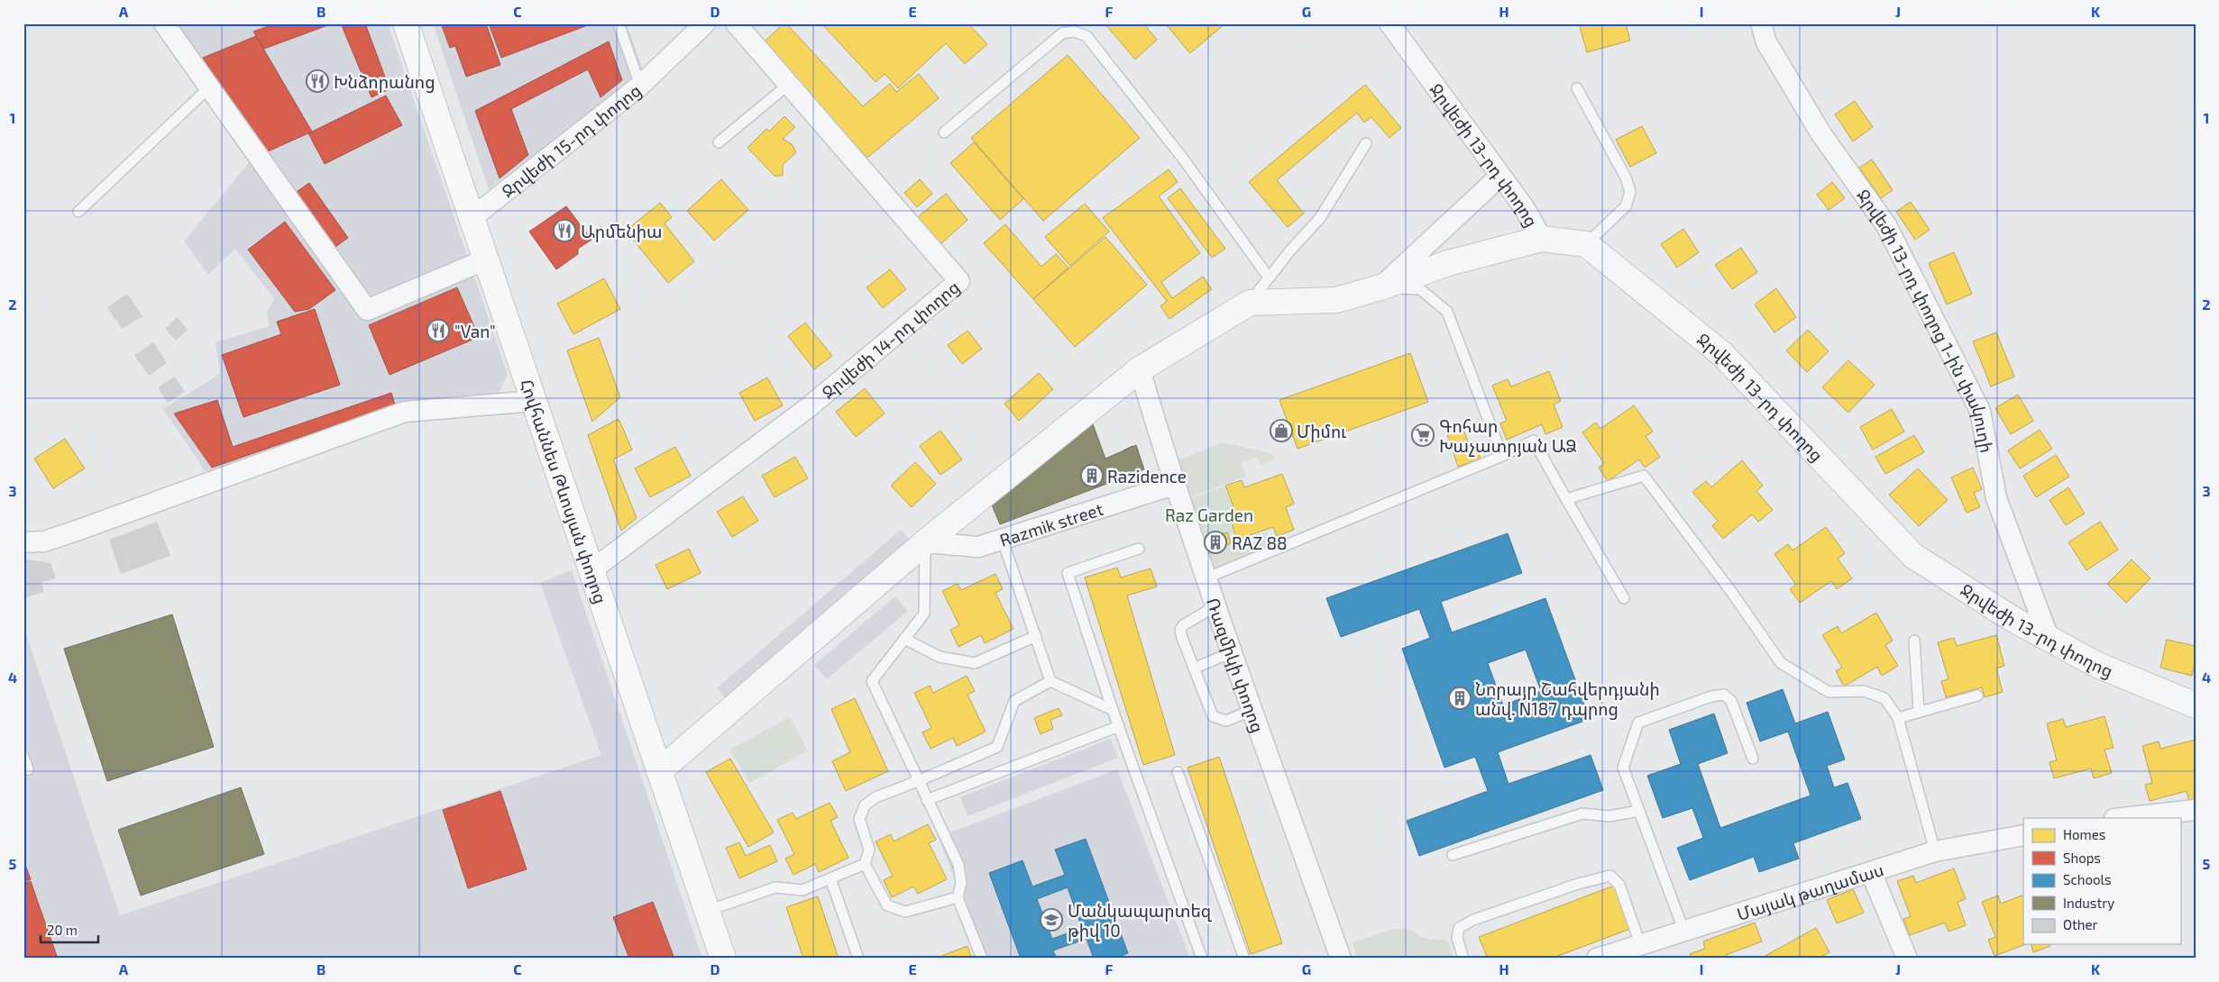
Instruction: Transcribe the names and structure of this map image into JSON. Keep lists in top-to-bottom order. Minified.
{"streets":{"main road":["Հովհաննես Թևոսյան փողոց"],"street":["Ջրվեժի 15-րդ փողոց","Ջրվեժի 13-րդ փողոց","Ջրվեժի 13-րդ փողոց 1-ին փակուղի","Ջրվեժի 14-րդ փողոց","Razmik street","Ռազմիկի փողոց","Մայակ թաղամաս"]},"crossings":[["Ջրվեժի 15-րդ փողոց","Հովհաննես Թևոսյան փողոց"],["Ջրվեժի 13-րդ փողոց","Ջրվեժի 13-րդ փողոց 1-ին փակուղի"],["Ջրվեժի 14-րդ փողոց","Հովհաննես Թևոսյան փողոց"],["Razmik street","Ռազմիկի փողոց"]],"parks":["Raz Garden"],"places":{"restaurant":["Խնձորանոց","Արմենիա","\"Van\""],"shop":["Միմու"],"supermarket":["Գոհար Խաչատրյան ԱՁ"],"building":["Razidence","RAZ 88","Նորայր Շահվերդյանի անվ. N187 դպրոց"],"school or university":["Մանկապարտեզ թիվ 10"]},"legend":["Homes","Shops","Schools","Industry","Other"],"scale_bar":"20 m","grid":{"columns":["A","B","C","D","E","F","G","H","I","J","K"],"rows":["1","2","3","4","5"]}}
